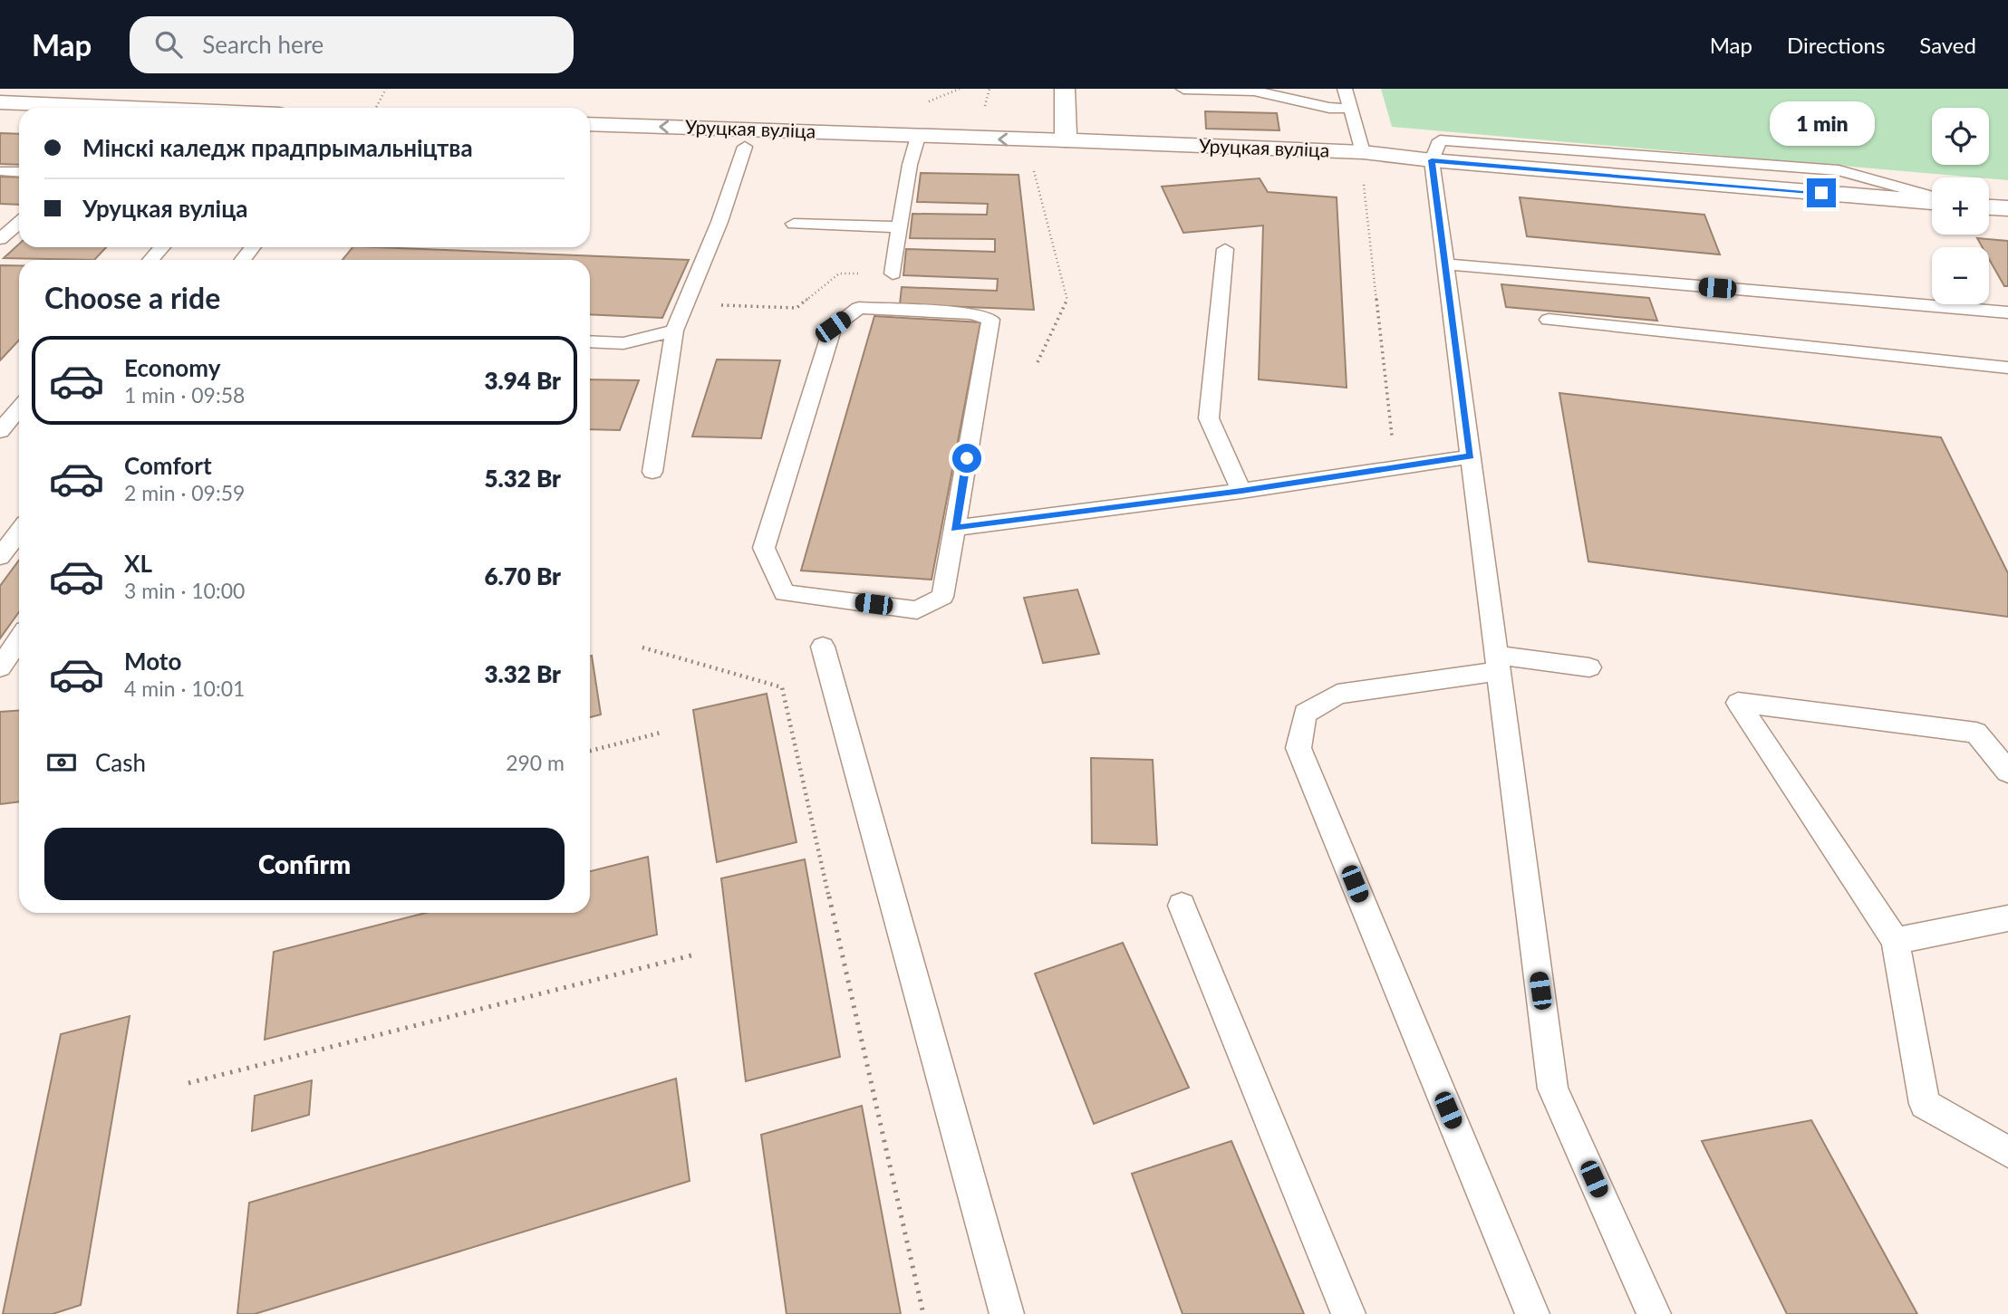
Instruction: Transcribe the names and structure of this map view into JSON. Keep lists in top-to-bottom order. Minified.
{"streets":{"street":["Уруцкая вуліца"]},"one_way":["Уруцкая вуліца"],"page":{"header":"Map","search":"Search here","nav":["Map","Directions","Saved"],"bubble":"1 min","map_buttons":["+","−"],"banner":["Мінскі каледж прадпрымальніцтва","Уруцкая вуліца"],"heading":"Choose a ride","list":[{"name":"Economy","note":"1 min · 09:58","value":"3.94 Br"},{"name":"Comfort","note":"2 min · 09:59","value":"5.32 Br"},{"name":"XL","note":"3 min · 10:00","value":"6.70 Br"},{"name":"Moto","note":"4 min · 10:01","value":"3.32 Br"}],"pay":["Cash","290 m"],"buttons":"Confirm"}}
